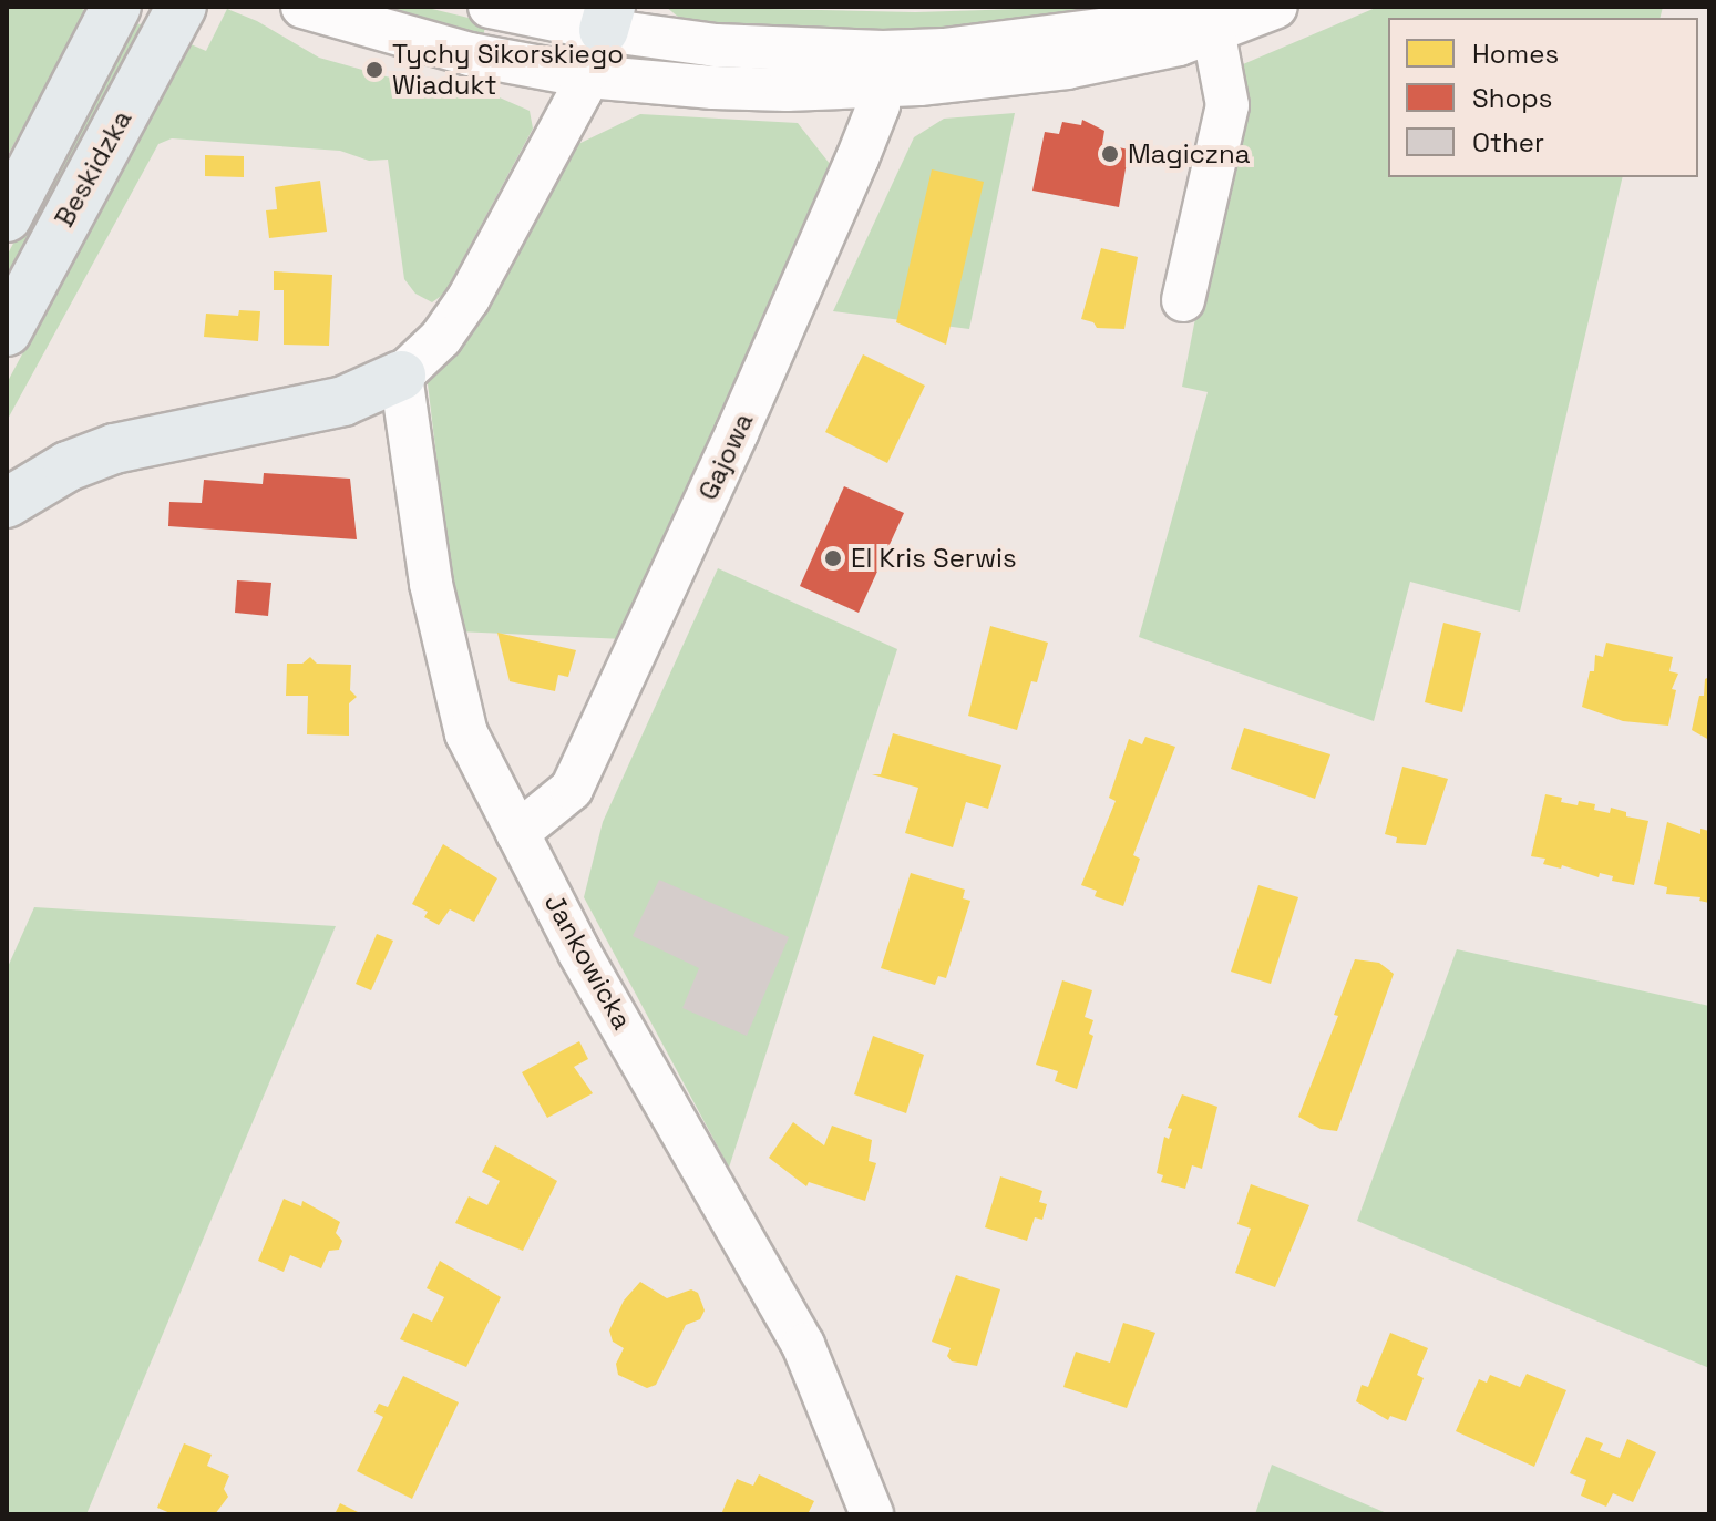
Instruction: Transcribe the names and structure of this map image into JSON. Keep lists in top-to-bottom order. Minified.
{"streets":{"main road":["Beskidzka"],"street":["Gajowa","Jankowicka"]},"crossings":[["Gajowa","Jankowicka"]],"places":["Tychy Sikorskiego Wiadukt","Magiczna","El Kris Serwis"],"legend":["Homes","Shops","Other"]}
